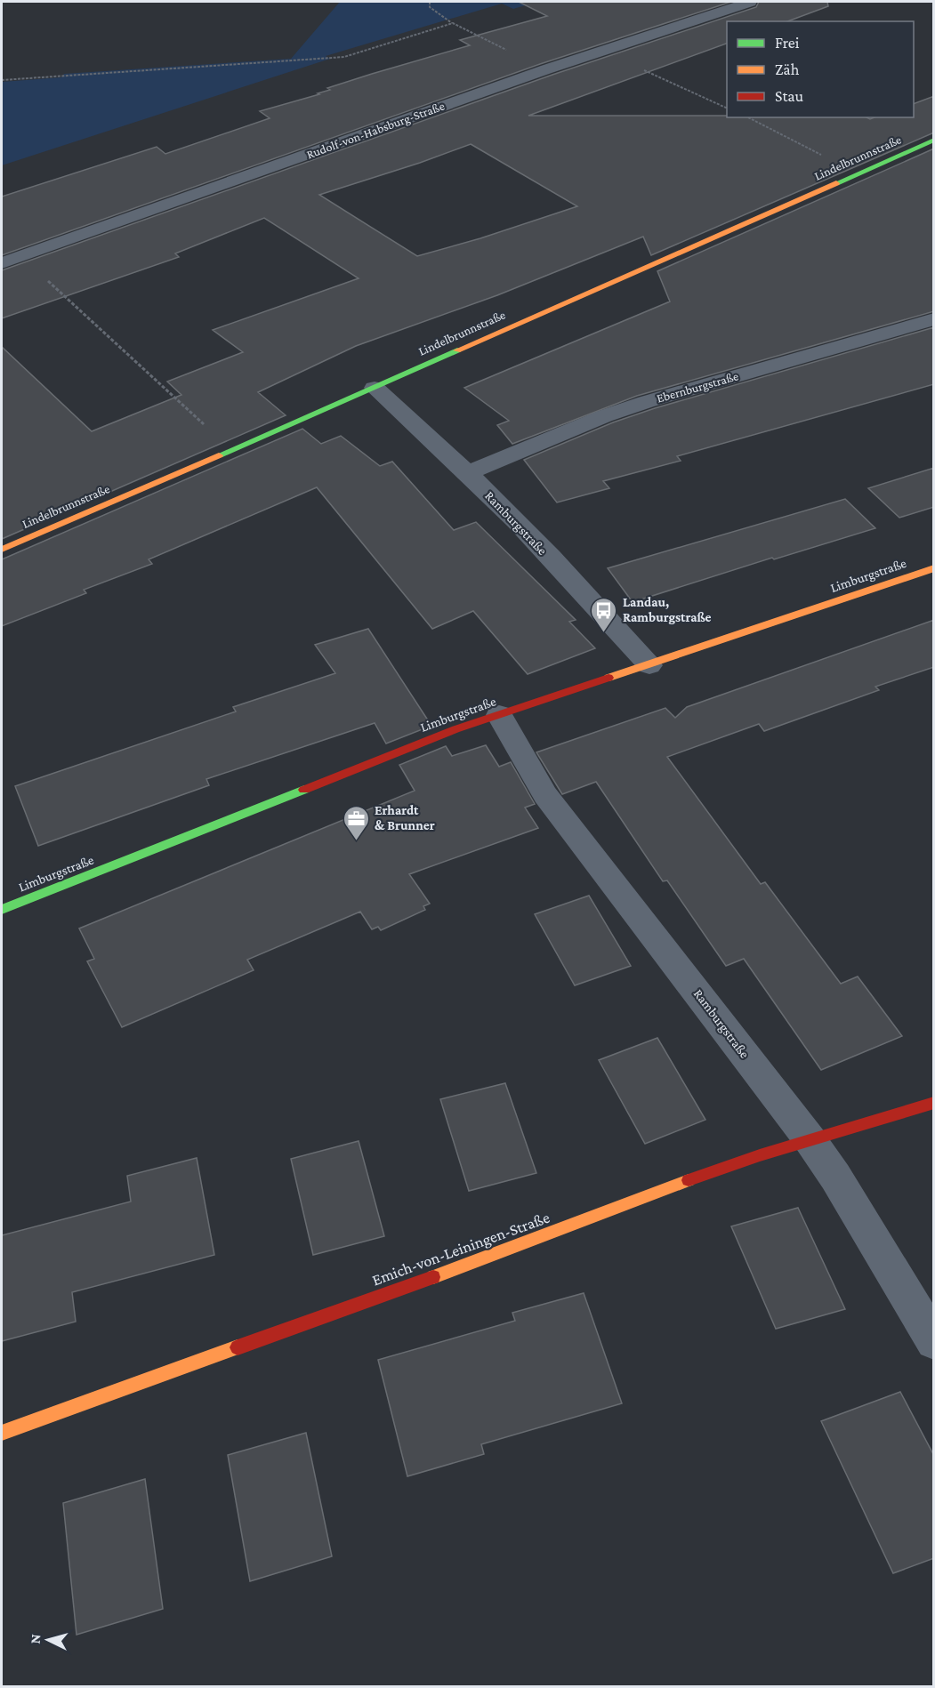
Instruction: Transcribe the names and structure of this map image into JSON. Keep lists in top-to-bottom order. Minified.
{"streets":{"street":["Rudolf-von-Habsburg-Straße","Lindelbrunnstraße","Ebernburgstraße","Ramburgstraße","Limburgstraße","Emich-von-Leiningen-Straße"]},"crossings":[["Lindelbrunnstraße","Ramburgstraße"],["Ebernburgstraße","Ramburgstraße"],["Ramburgstraße","Limburgstraße"],["Ramburgstraße","Emich-von-Leiningen-Straße"]],"places":{"bus stop":["Landau, Ramburgstraße"],"office":["Erhardt & Brunner"]},"legend":["Frei","Zäh","Stau"],"north":"left"}
